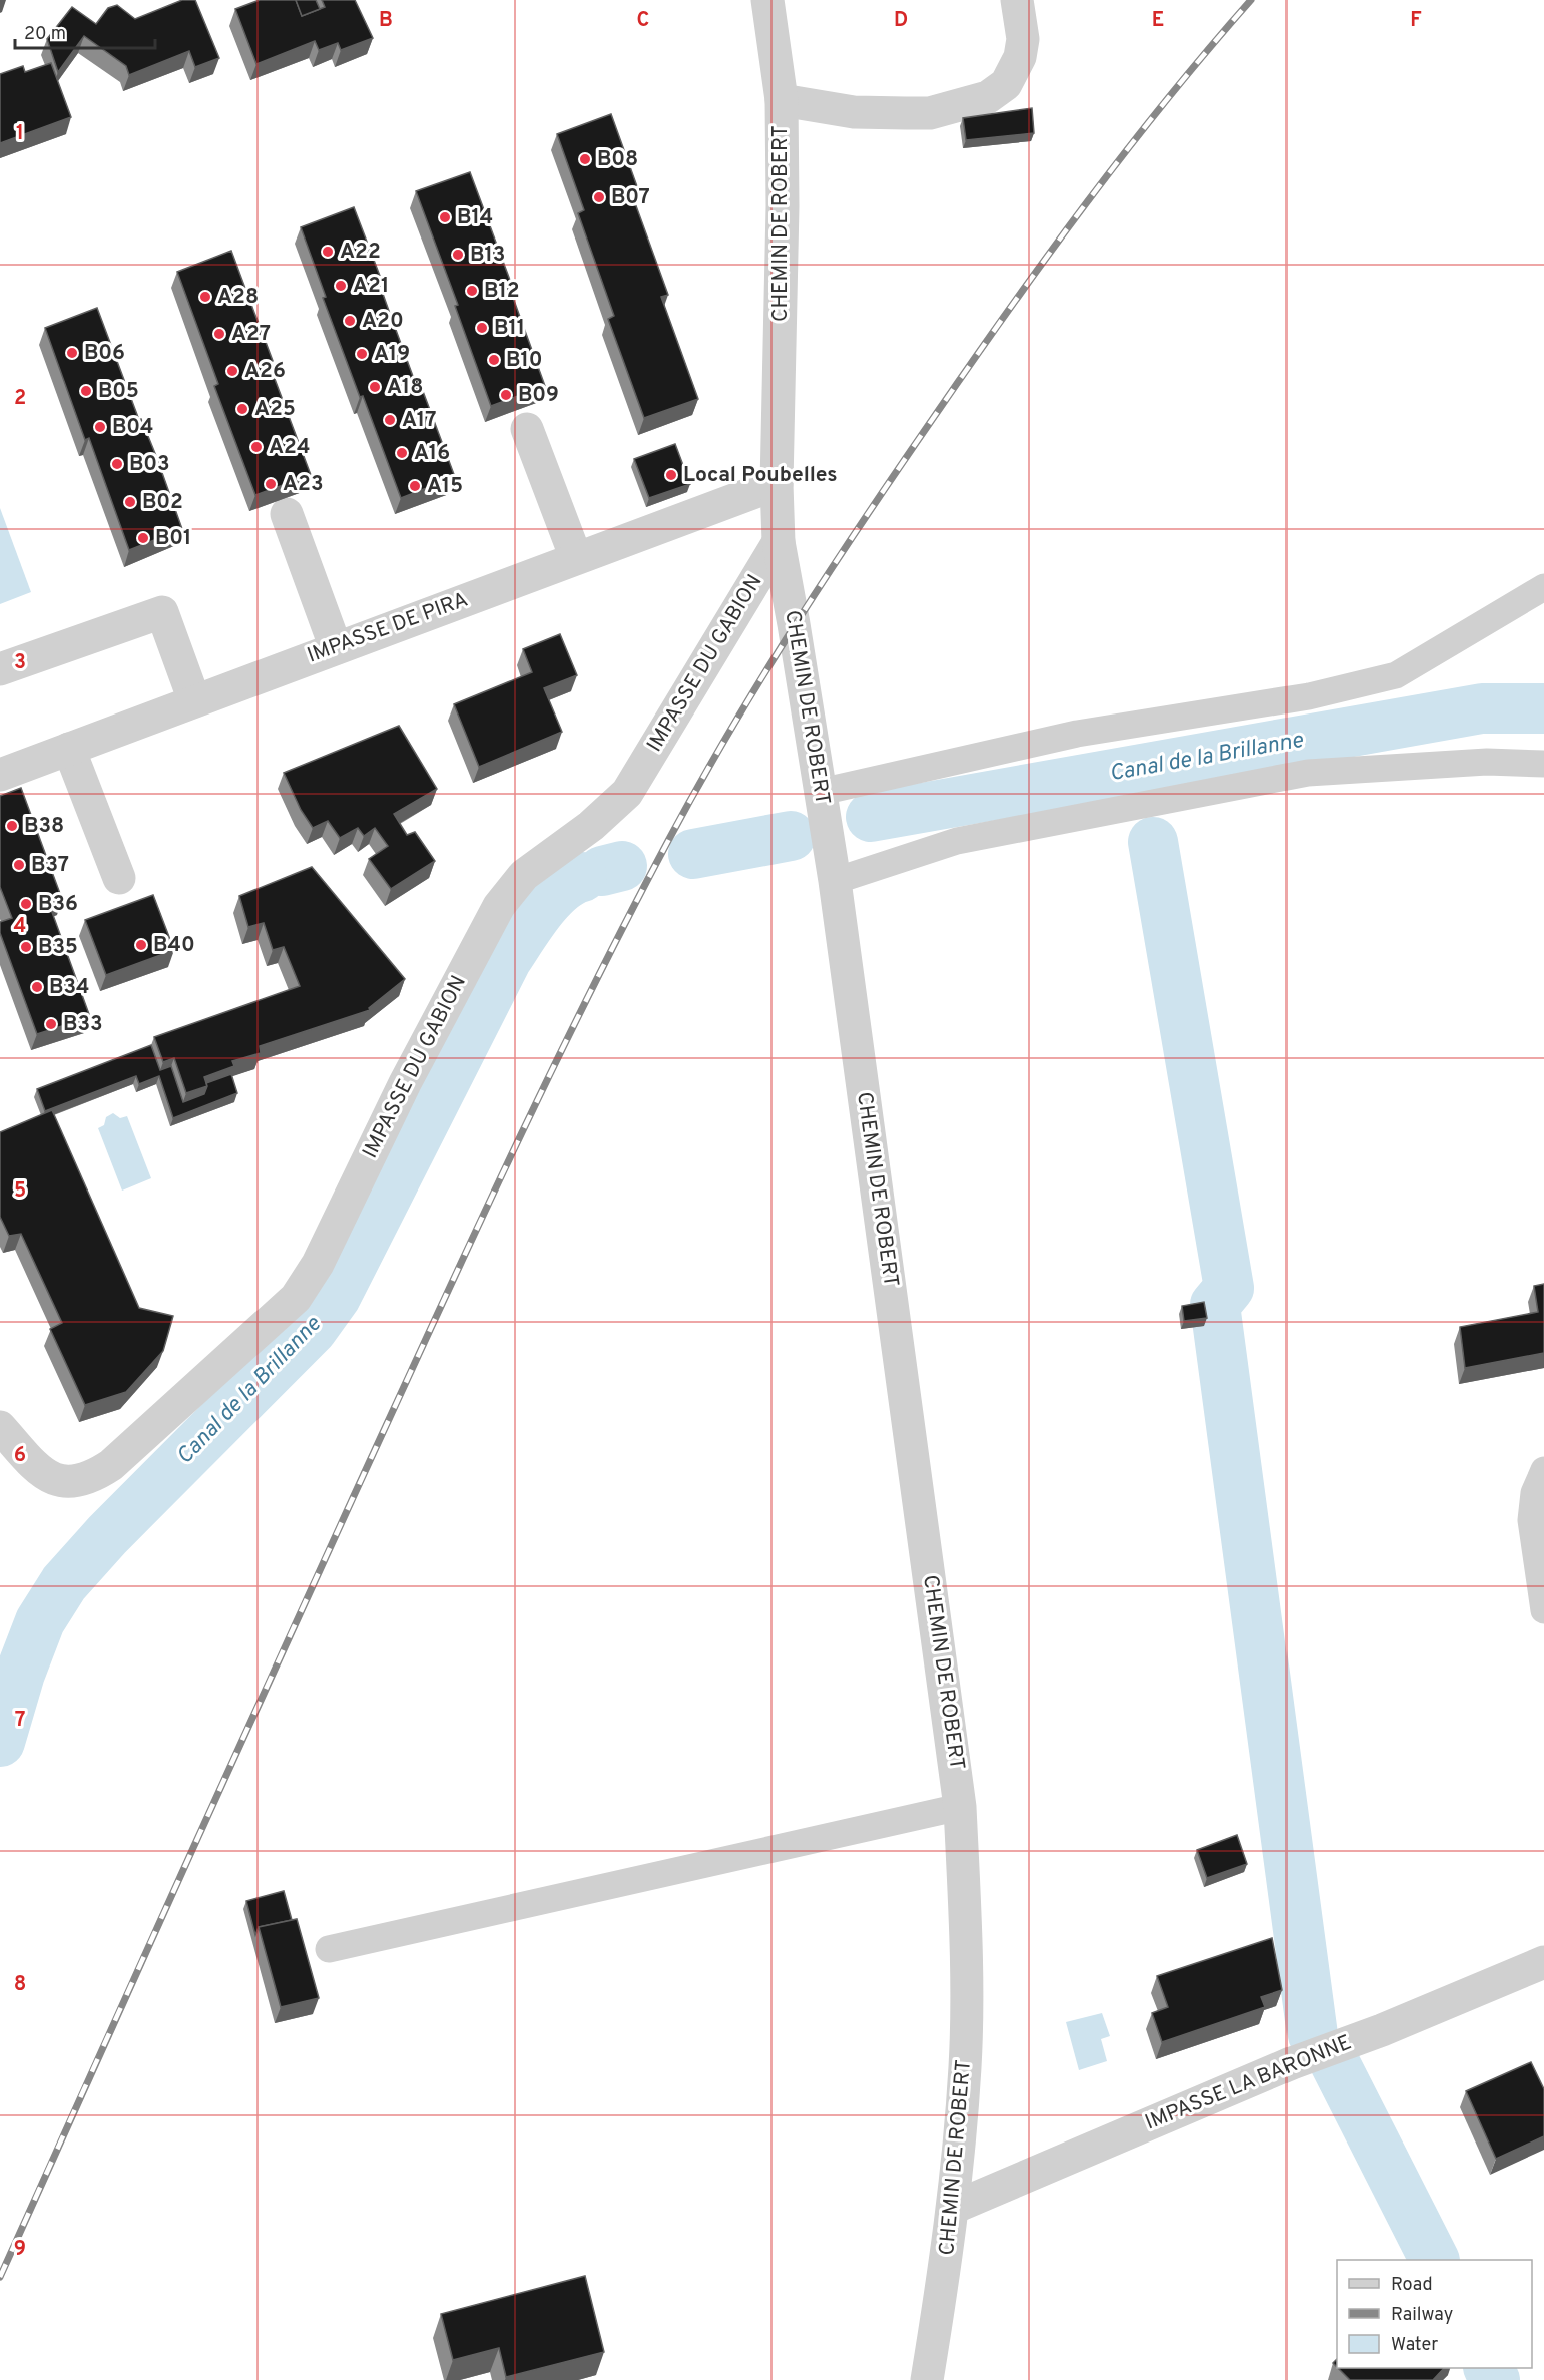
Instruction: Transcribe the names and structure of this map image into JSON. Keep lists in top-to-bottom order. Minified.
{"streets":{"street":["CHEMIN DE ROBERT","IMPASSE DE PIRA","IMPASSE DU GABION","IMPASSE LA BARONNE"]},"crossings":[["CHEMIN DE ROBERT","IMPASSE DE PIRA"],["CHEMIN DE ROBERT","IMPASSE DU GABION"],["CHEMIN DE ROBERT","IMPASSE LA BARONNE"]],"water":["Canal de la Brillanne"],"places":["B08","B07","B14","A22","B13","A21","B12","A28","A20","B11","A27","B06","A19","B10","A26","A18","B05","B09","A25","A17","B04","A24","A16","B03","Local Poubelles","A23","A15","B02","B01","B38","B37","B36","B40","B35","B34","B33"],"legend":["Road","Railway","Water"],"scale_bar":"20 m","grid":{"columns":["B","C","D","E","F"],"rows":["1","2","3","4","5","6","7","8","9"]}}
